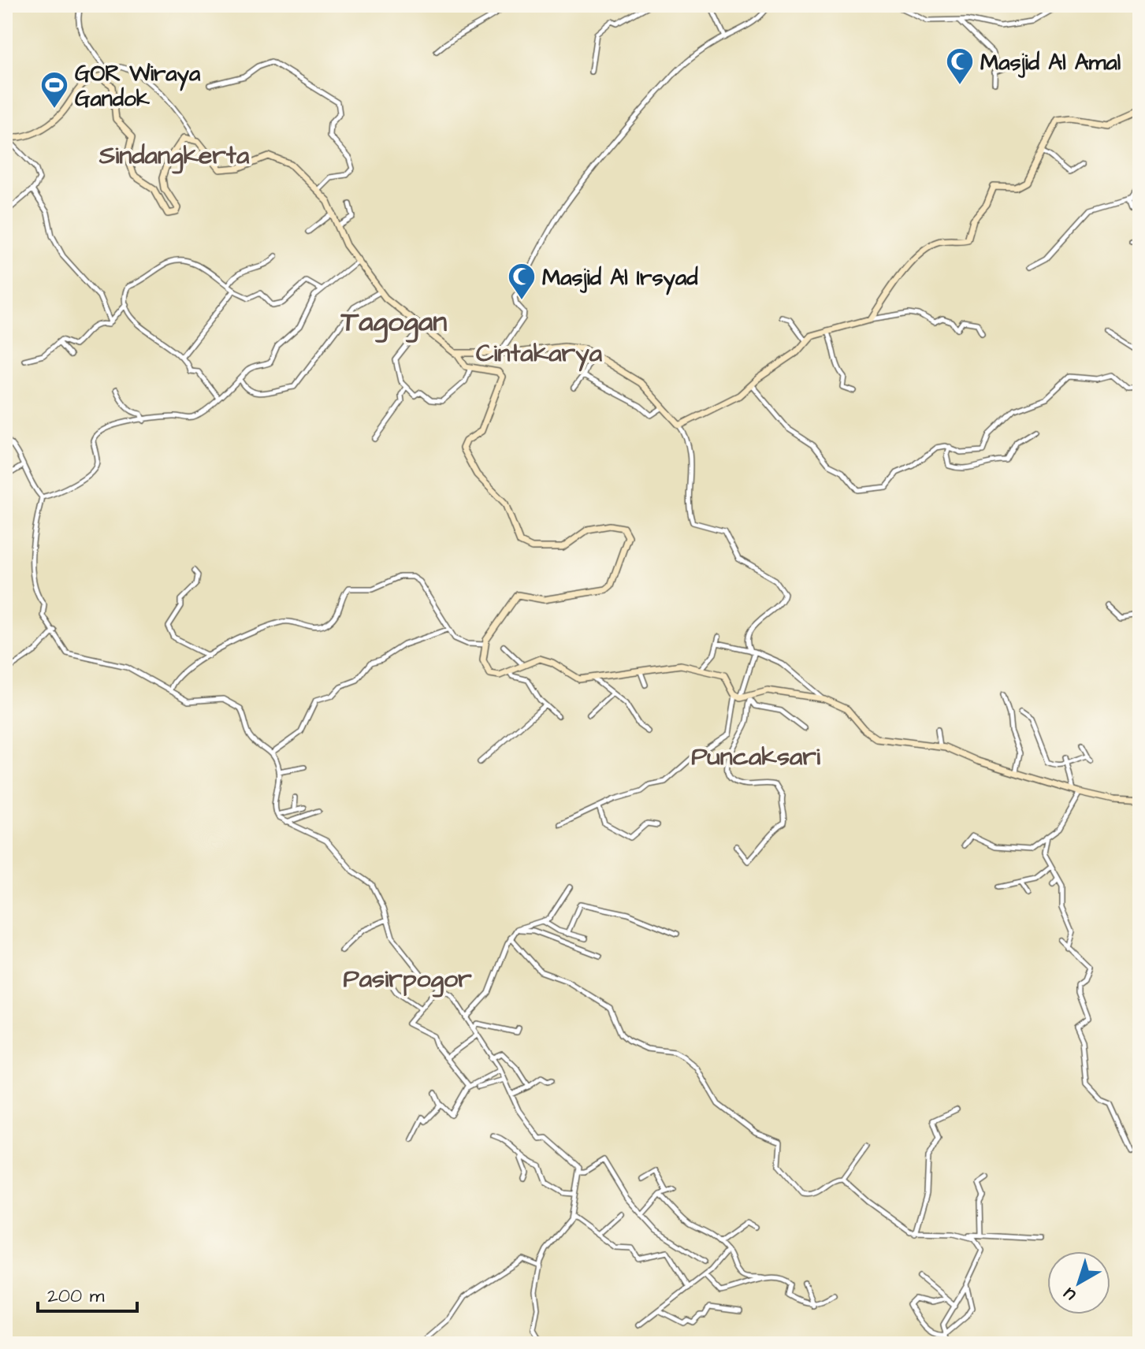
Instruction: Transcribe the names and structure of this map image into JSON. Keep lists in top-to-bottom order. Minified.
{"districts":["Sindangkerta","Tagogan","Cintakarya","Puncaksari","Pasirpogor"],"places":{"mosque":["Masjid Al Amal","Masjid Al Irsyad"],"sports":["GOR Wiraya Gandok"]},"scale_bar":"200 m","north":"bottom left"}
